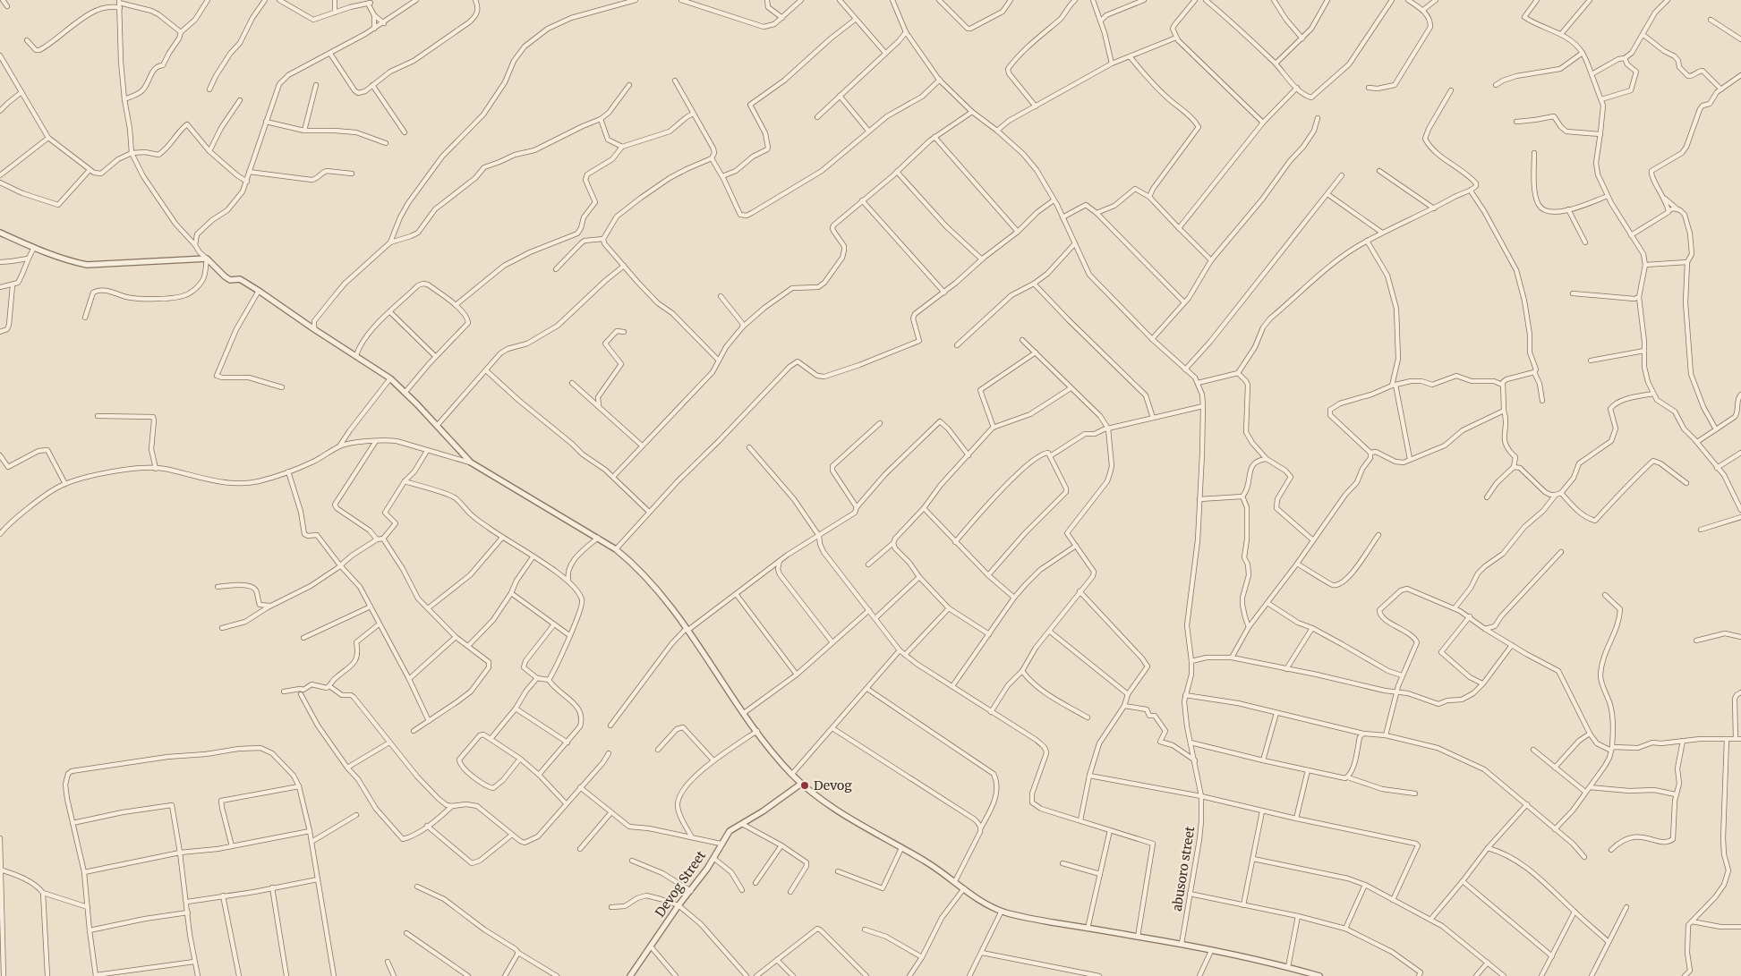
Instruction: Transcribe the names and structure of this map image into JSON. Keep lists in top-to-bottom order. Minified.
{"streets":{"street":["abusoro street","Devog Street"]},"places":["Devog"]}
